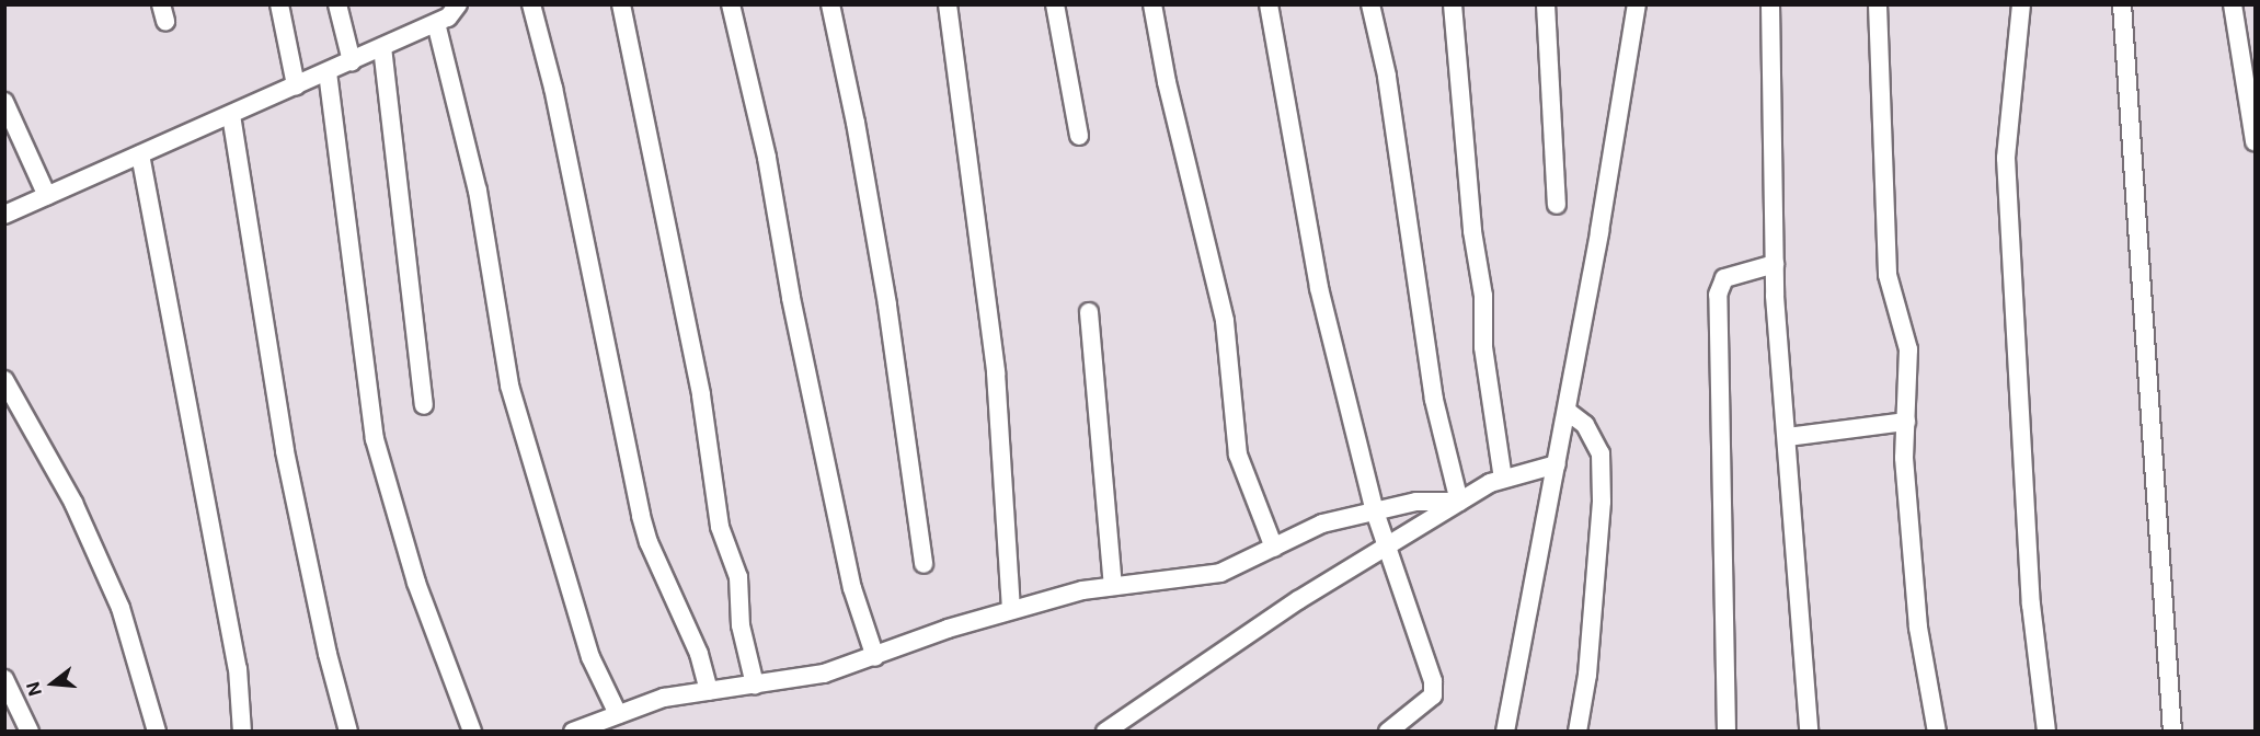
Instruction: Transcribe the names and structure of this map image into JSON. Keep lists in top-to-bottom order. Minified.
{"north":"left"}
